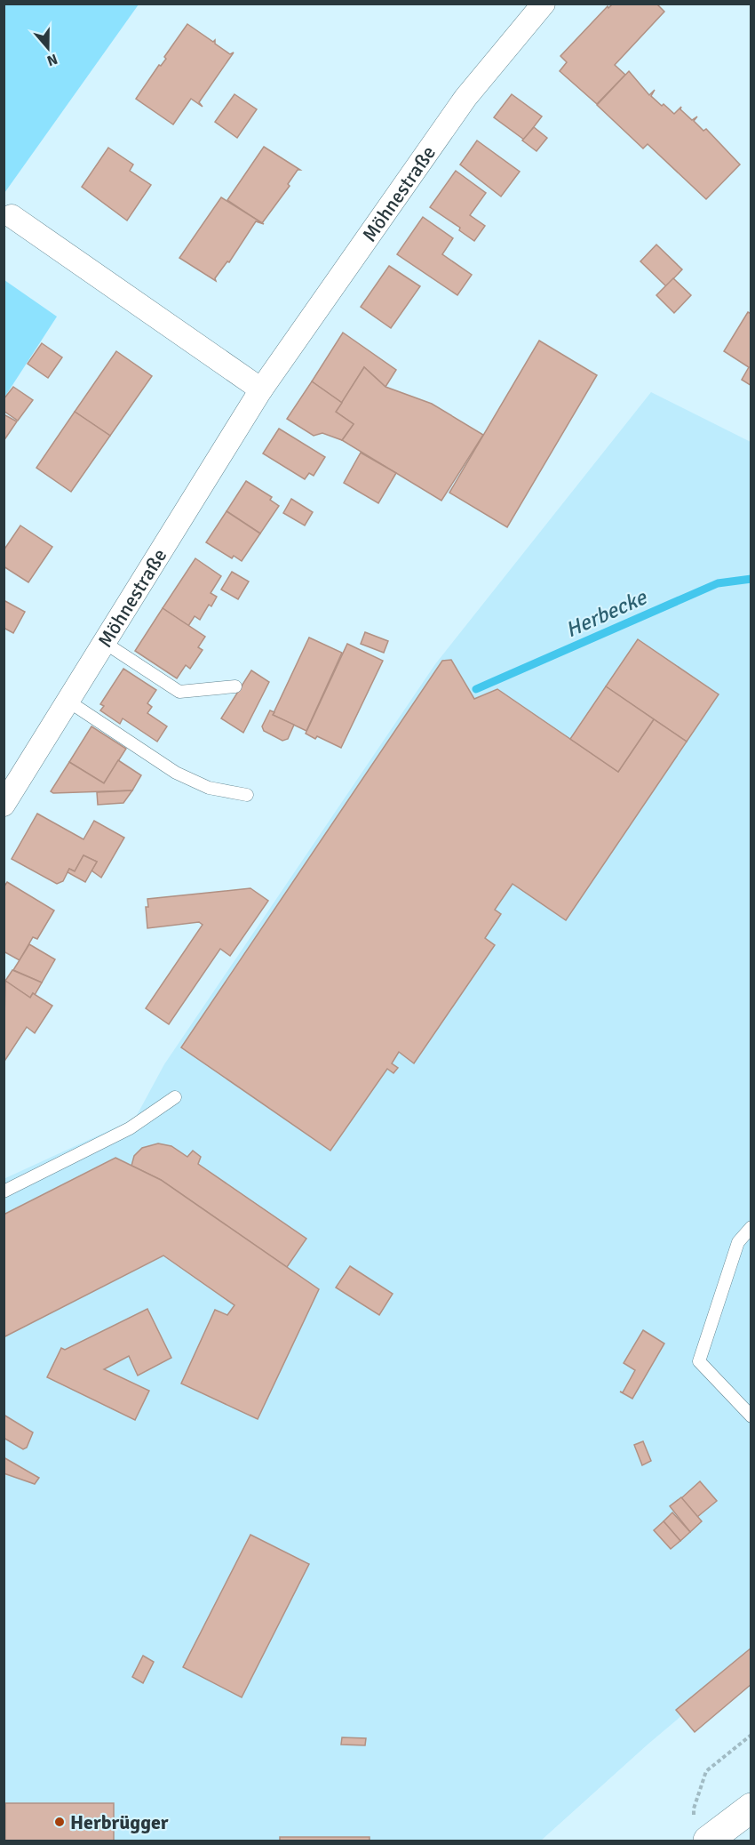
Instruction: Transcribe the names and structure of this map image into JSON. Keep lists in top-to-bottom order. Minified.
{"streets":{"street":["Möhnestraße"]},"water":["Herbecke"],"places":["Herbrügger"],"north":"bottom"}
